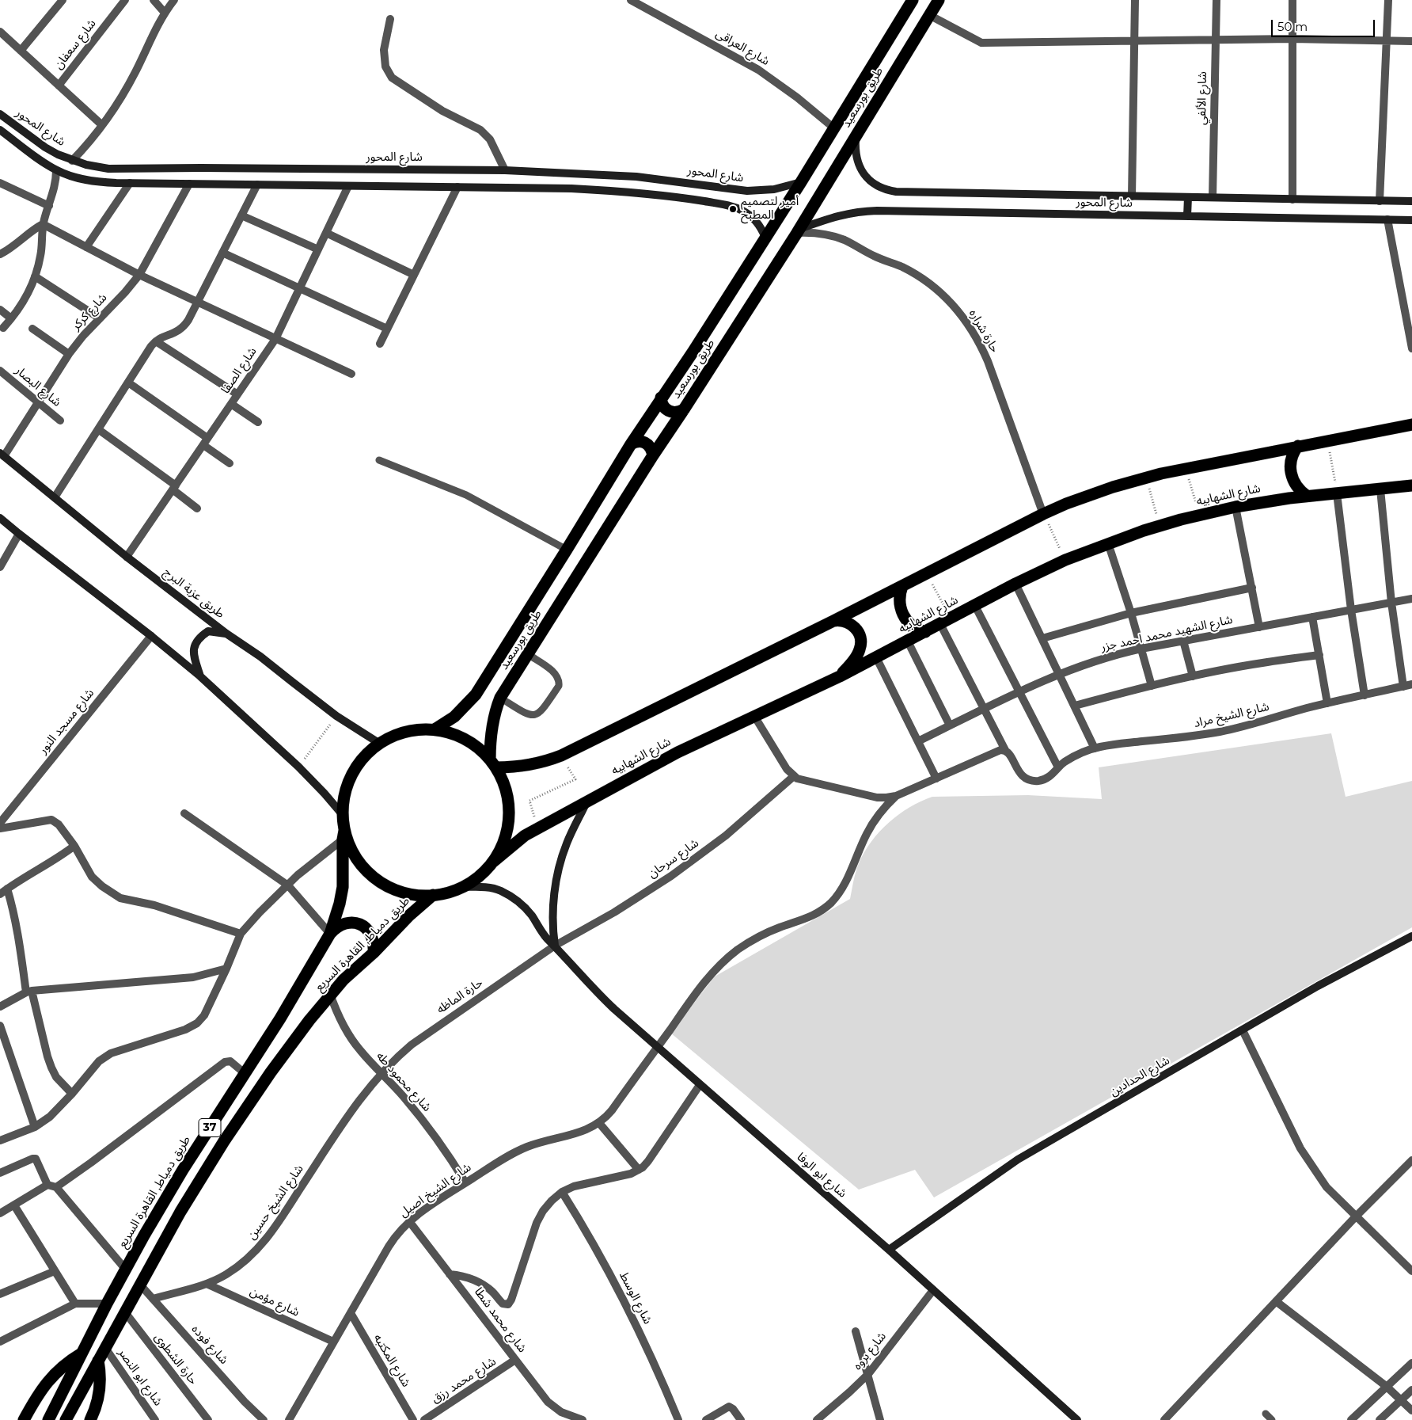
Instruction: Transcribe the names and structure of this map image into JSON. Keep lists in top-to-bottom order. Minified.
{"streets":{"highway":["طريق بورسعيد","شارع الشهابيه","طريق دمياط, القاهرة السريع","37"],"street":["شارع سعفان","شارع العراقى","شارع الألفي","شارع المحور","شارع كركر","حارة شراره","شارع الصفا","شارع البصار","طريق عزبة البرج","شارع الشهيد محمد احمد جزر","شارع الشيخ مراد","شارع مسجد النور","شارع سرحان","حارة الماظه","شارع الحدادين","شارع محمود طه","شارع ابو الوفا","شارع الشيخ اصيل","شارع الشيخ حسين","شارع الوسط","شارع مؤمن","شارع محمد شطا","شارع فوده","شارع بروه","حارة الشطوى","شارع المكتبه","شارع ابو النصر","شارع محمد رزق"]},"crossings":[["شارع العراقى","طريق بورسعيد"],["طريق بورسعيد","شارع المحور"],["طريق بورسعيد","حارة شراره"],["شارع الألفي","شارع المحور"],["شارع المحور","شارع كركر"],["شارع المحور","حارة شراره"],["شارع المحور","شارع الصفا"],["شارع كركر","شارع البصار"],["شارع كركر","طريق عزبة البرج"],["شارع الصفا","طريق عزبة البرج"],["شارع الشهابيه","شارع الشيخ مراد"],["شارع الشهابيه","طريق دمياط, القاهرة السريع"],["شارع الشهابيه","شارع ابو الوفا"],["شارع الشهيد محمد احمد جزر","شارع الشيخ مراد"],["شارع سرحان","حارة الماظه"],["شارع سرحان","شارع ابو الوفا"],["طريق دمياط, القاهرة السريع","شارع محمود طه"],["طريق دمياط, القاهرة السريع","شارع فوده"],["طريق دمياط, القاهرة السريع","حارة الشطوى"],["طريق دمياط, القاهرة السريع","شارع ابو النصر"],["حارة الماظه","شارع محمود طه"],["حارة الماظه","شارع ابو الوفا"],["حارة الماظه","شارع الشيخ حسين"],["شارع الحدادين","شارع ابو الوفا"],["شارع محمود طه","شارع الشيخ اصيل"],["شارع محمود طه","شارع الشيخ حسين"],["شارع ابو الوفا","شارع الشيخ اصيل"],["شارع ابو الوفا","شارع بروه"],["شارع الشيخ اصيل","شارع مؤمن"],["شارع الشيخ اصيل","شارع محمد شطا"],["شارع الشيخ اصيل","شارع المكتبه"],["شارع الشيخ حسين","شارع مؤمن"],["شارع الشيخ حسين","شارع فوده"],["شارع محمد شطا","شارع محمد رزق"]],"places":["أمير لتصميم المطبخ"],"scale_bar":"50 m"}
